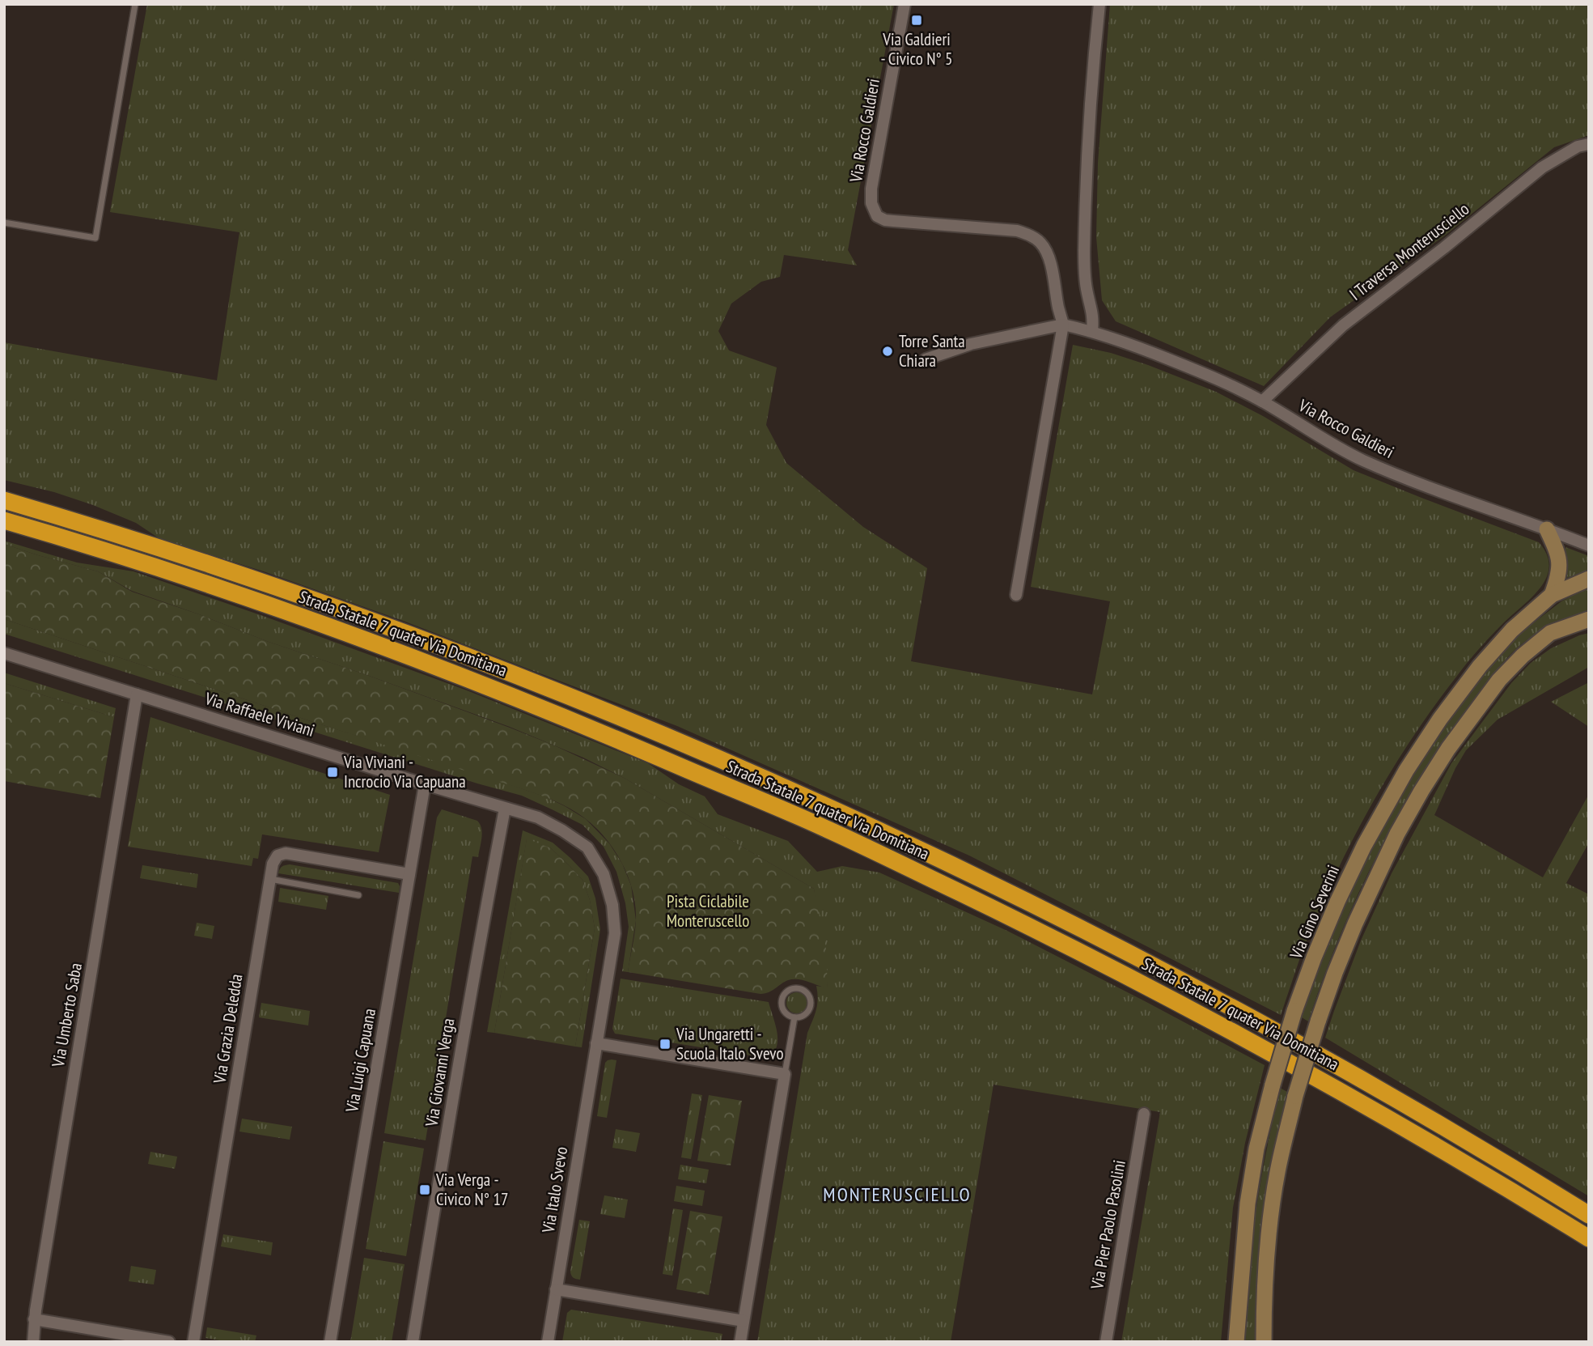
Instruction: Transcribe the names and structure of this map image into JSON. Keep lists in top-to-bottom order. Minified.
{"streets":{"highway":["Strada Statale 7 quater Via Domitiana"],"street":["Via Rocco Galdieri","I Traversa Monterusciello","Via Raffaele Viviani","Via Gino Severini","Via Umberto Saba","Via Grazia Deledda","Via Luigi Capuana","Via Giovanni Verga","Via Italo Svevo","Via Pier Paolo Pasolini"]},"crossings":[["Via Rocco Galdieri","I Traversa Monterusciello"],["Via Raffaele Viviani","Via Umberto Saba"],["Via Raffaele Viviani","Via Luigi Capuana"],["Via Raffaele Viviani","Via Giovanni Verga"],["Via Raffaele Viviani","Via Italo Svevo"],["Via Grazia Deledda","Via Luigi Capuana"],["Via Giovanni Verga","Via Italo Svevo"]],"districts":["MONTERUSCIELLO"],"parks":["Pista Ciclabile Monteruscello"],"places":{"transit":["Via Galdieri - Civico N° 5","Via Viviani - Incrocio Via Capuana","Via Ungaretti - Scuola Italo Svevo","Via Verga - Civico N° 17"],"other":["Torre Santa Chiara"]}}
